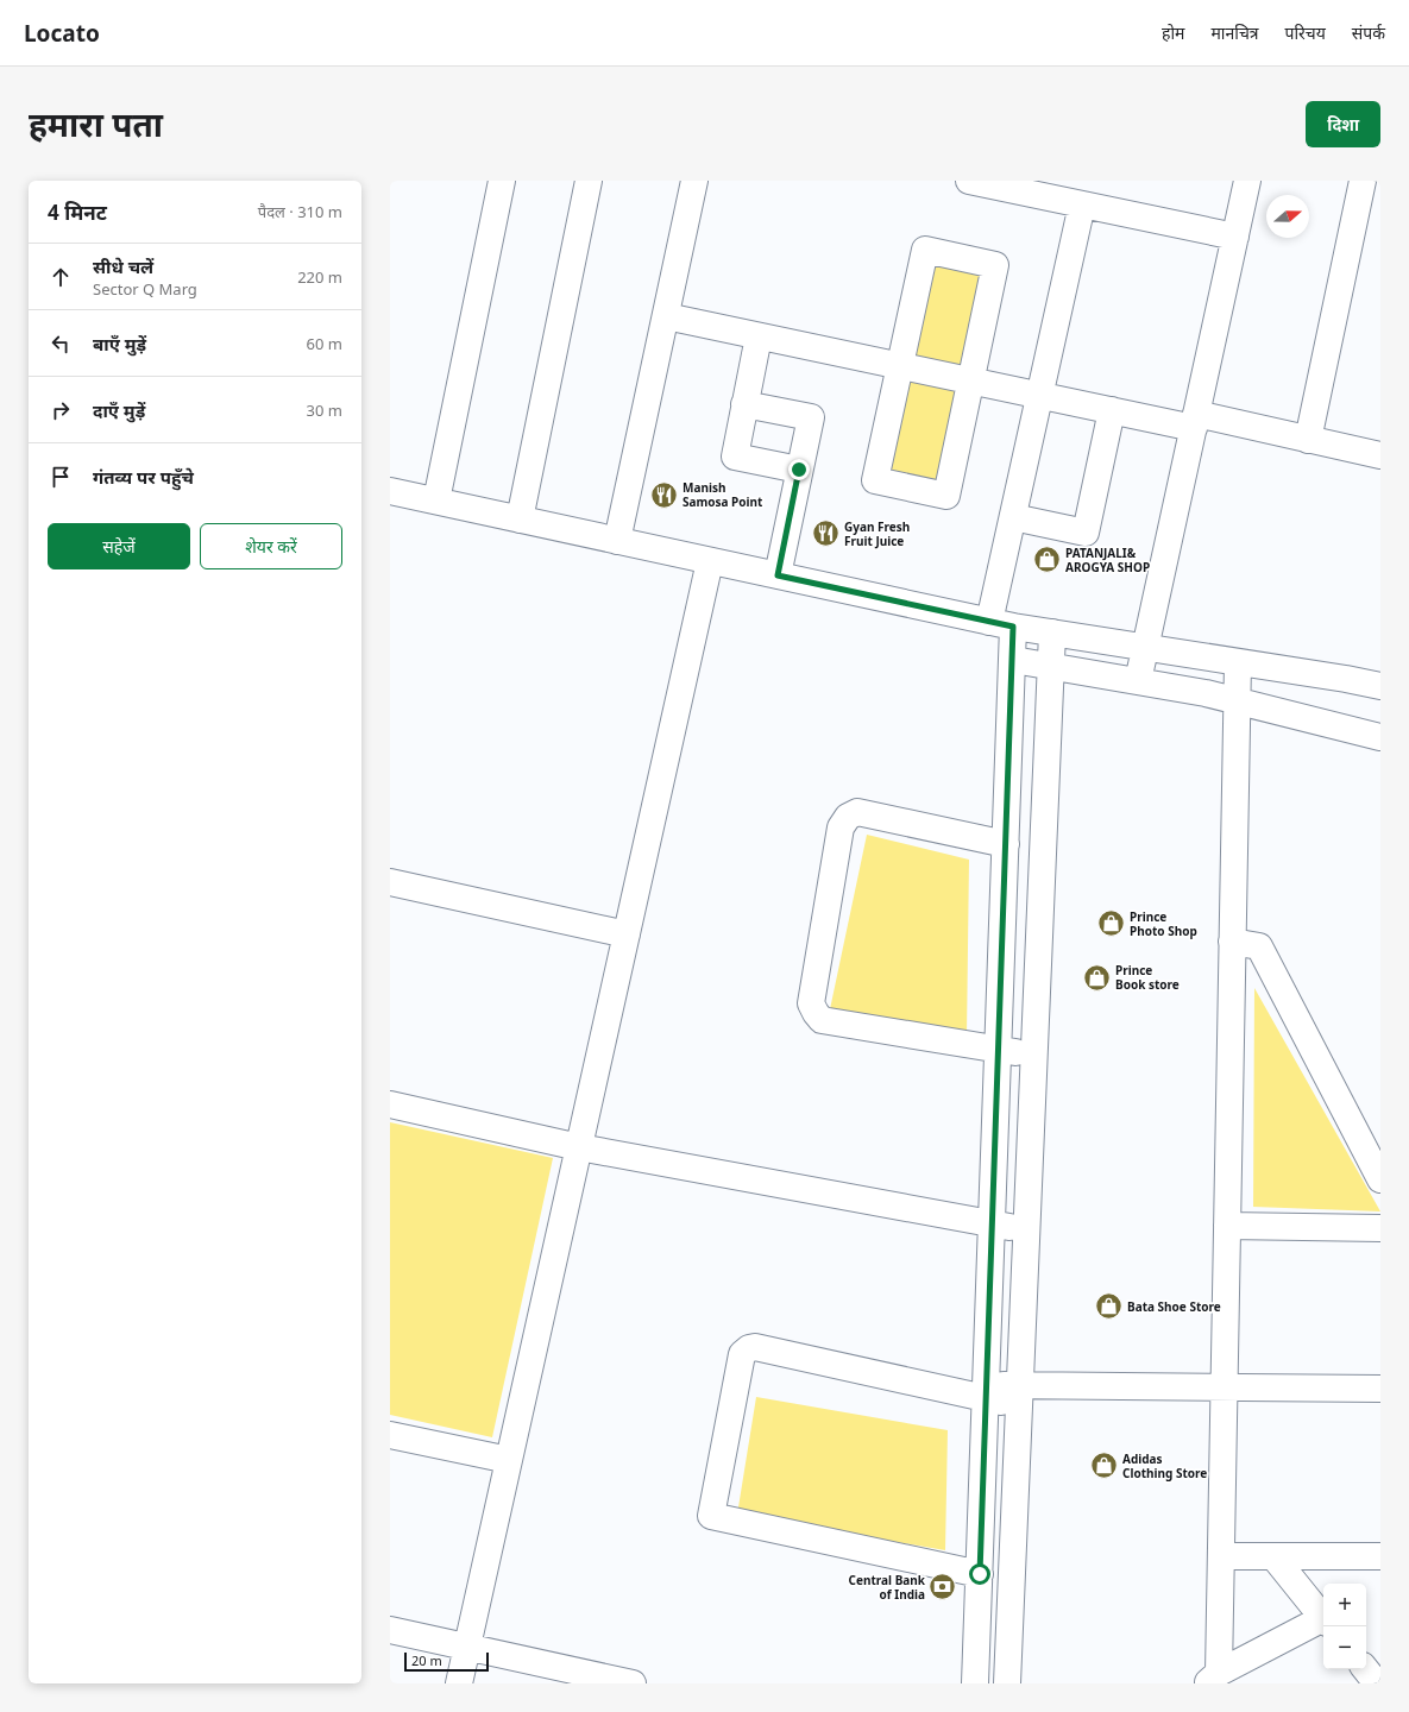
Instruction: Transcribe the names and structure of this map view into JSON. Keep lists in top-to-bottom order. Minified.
{"places":{"restaurant":["Manish Samosa Point","Gyan Fresh Fruit Juice"],"shop":["PATANJALI& AROGYA SHOP","Prince Photo Shop","Prince Book store","Bata Shoe Store","Adidas Clothing Store"],"bank":["Central Bank of India"]},"scale_bar":"20 m","north":"right","page":{"header":"Locato","nav":["होम","मानचित्र","परिचय","संपर्क"],"title":"हमारा पता","buttons":["दिशा",["सहेजें","शेयर करें"]],"heading":["4 मिनट","पैदल · 310 m"],"list":[["सीधे चलें","Sector Q Marg","220 m"],["बाएँ मुड़ें","60 m"],["दाएँ मुड़ें","30 m"],"गंतव्य पर पहुँचे"],"map_buttons":["+","−"],"scale":"20 m"}}
